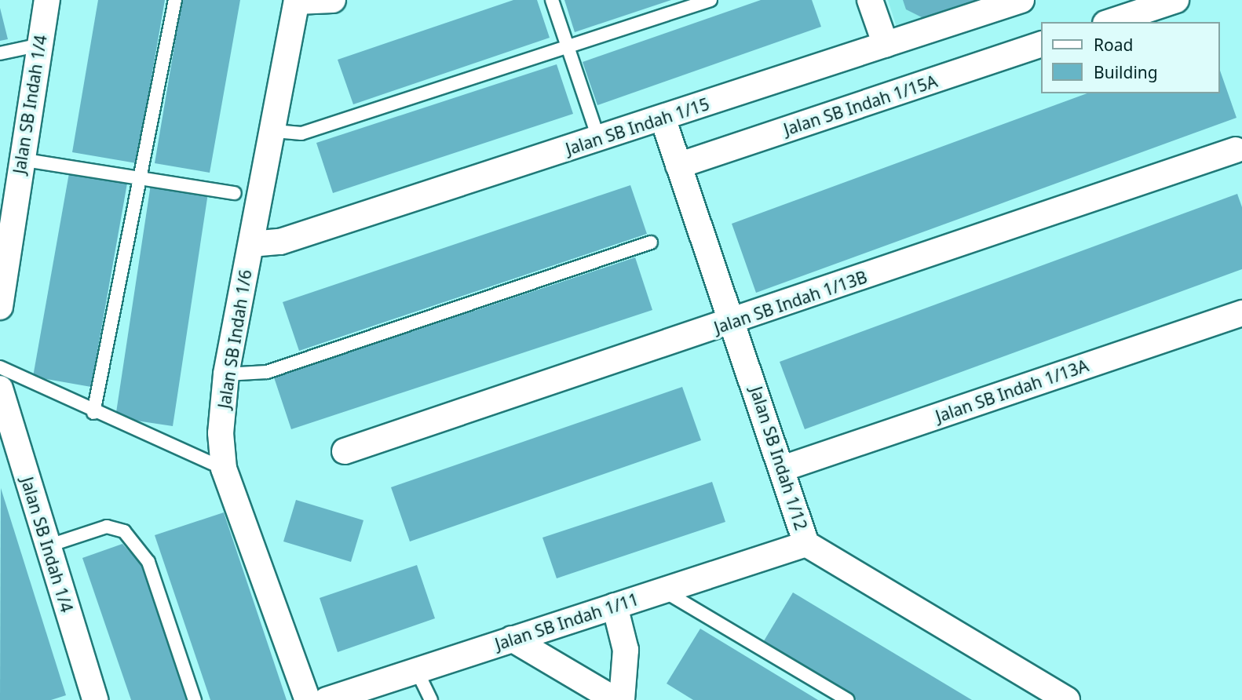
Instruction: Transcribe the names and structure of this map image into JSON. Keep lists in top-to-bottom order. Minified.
{"streets":{"street":["Jalan SB Indah 1/4","Jalan SB Indah 1/15A","Jalan SB Indah 1/15","Jalan SB Indah 1/13B","Jalan SB Indah 1/6","Jalan SB Indah 1/13A","Jalan SB Indah 1/12","Jalan SB Indah 1/11"]},"crossings":[["Jalan SB Indah 1/15A","Jalan SB Indah 1/12"],["Jalan SB Indah 1/15","Jalan SB Indah 1/6"],["Jalan SB Indah 1/15","Jalan SB Indah 1/12"],["Jalan SB Indah 1/13B","Jalan SB Indah 1/12"],["Jalan SB Indah 1/13A","Jalan SB Indah 1/12"],["Jalan SB Indah 1/12","Jalan SB Indah 1/11"]],"legend":["Road","Building"]}
